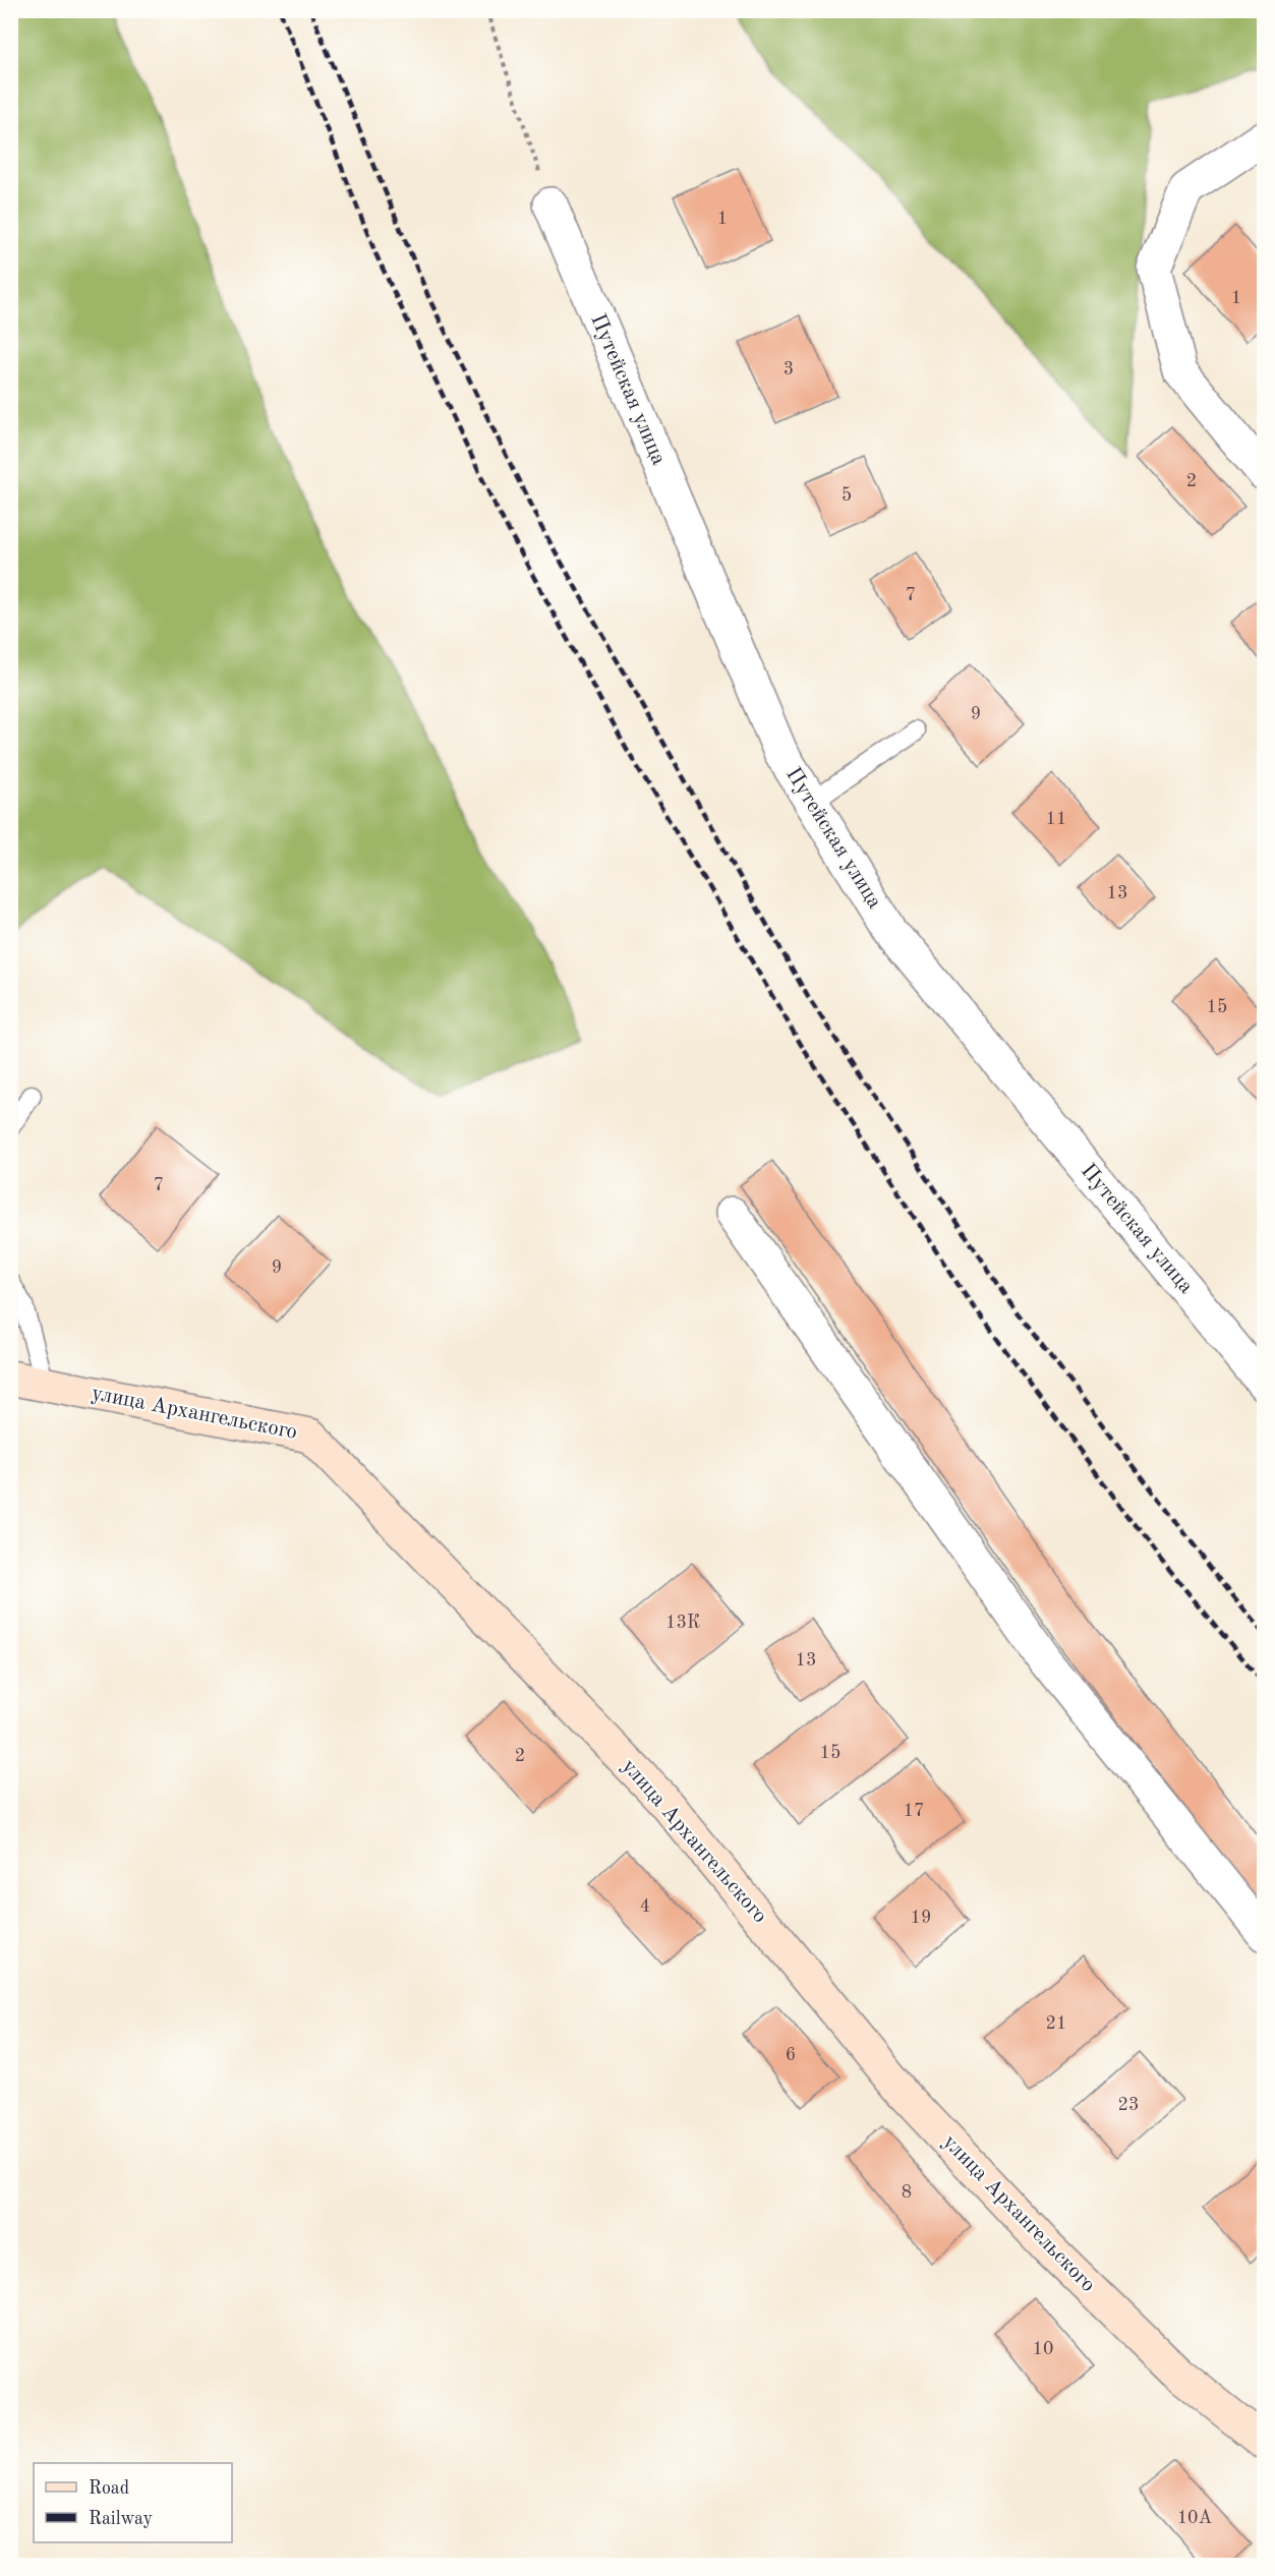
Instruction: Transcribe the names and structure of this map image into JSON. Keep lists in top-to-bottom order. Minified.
{"streets":{"street":["Путейская улица","улица Архангельского"]},"house_numbers":["1","1","3","2","5","7","9","11","13","15","7","9","13К","13","15","2","17","4","19","21","6","23","8","10","10А"],"legend":["Road","Railway"]}
